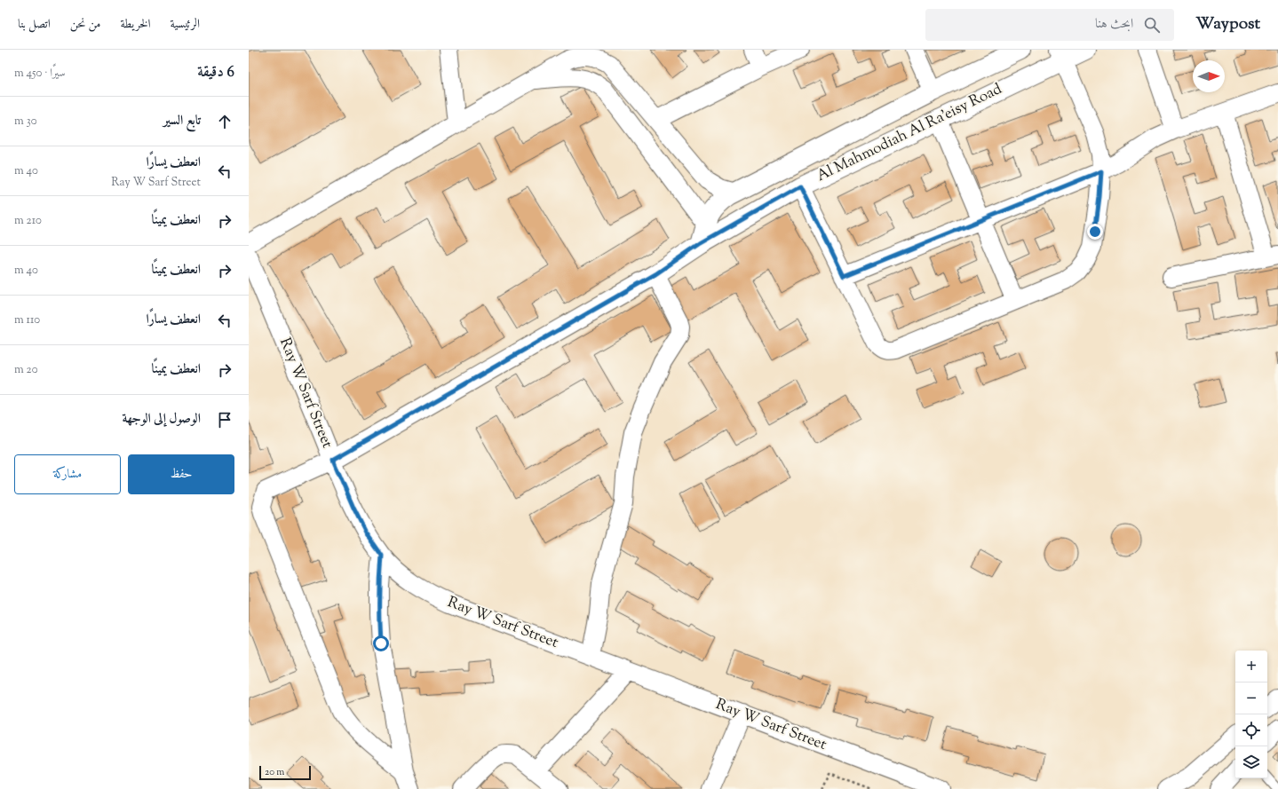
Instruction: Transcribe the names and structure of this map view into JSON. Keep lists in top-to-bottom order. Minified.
{"streets":{"street":["Al Mahmodiah Al Ra'eisy Road","Ray W Sarf Street"]},"crossings":[["Al Mahmodiah Al Ra'eisy Road","Ray W Sarf Street"]],"scale_bar":"20 m","north":"right","page":{"header":"Waypost","search":"ابحث هنا","nav":["الرئيسية","الخريطة","من نحن","اتصل بنا"],"heading":["6 دقيقة","سيرًا · 450 m"],"list":[["تابع السير","30 m"],["انعطف يسارًا","Ray W Sarf Street","40 m"],["انعطف يمينًا","210 m"],["انعطف يمينًا","40 m"],["انعطف يسارًا","110 m"],["انعطف يمينًا","20 m"],"الوصول إلى الوجهة"],"buttons":["حفظ","مشاركة"],"map_buttons":["+","−"],"scale":"20 m"}}
